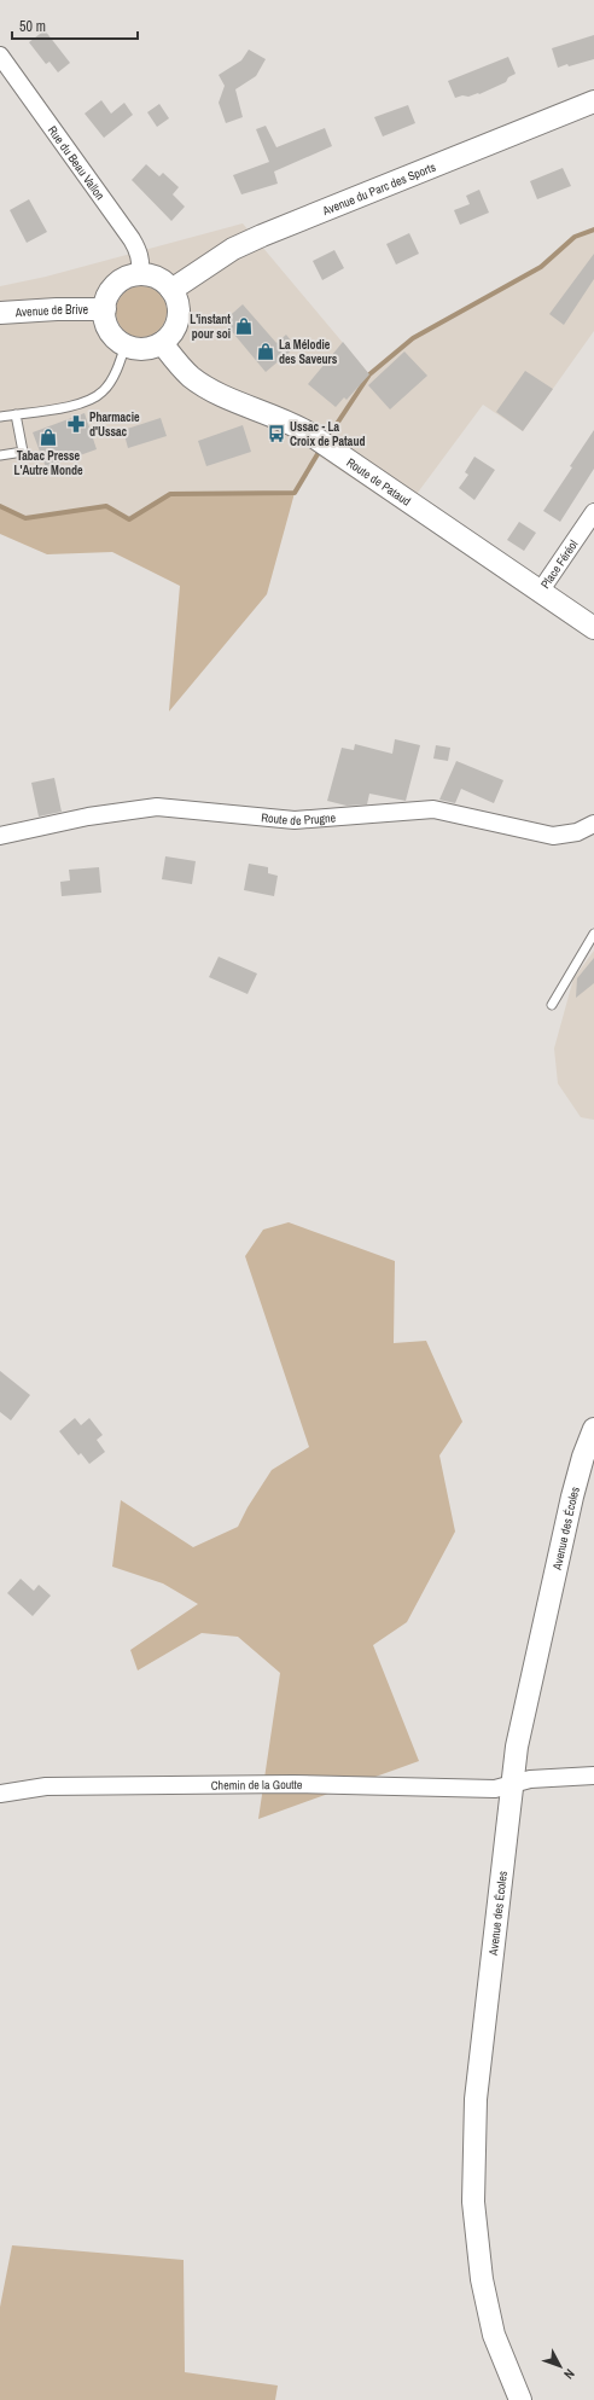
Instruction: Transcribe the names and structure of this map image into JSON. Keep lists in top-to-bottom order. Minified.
{"streets":{"street":["Rue du Beau Vallon","Avenue du Parc des Sports","Avenue de Brive","Route de Pataud","Place Féréol","Route de Prugne","Avenue des Écoles","Chemin de la Goutte"]},"crossings":[["Rue du Beau Vallon","Avenue du Parc des Sports"],["Rue du Beau Vallon","Avenue de Brive"],["Rue du Beau Vallon","Route de Pataud"],["Avenue du Parc des Sports","Avenue de Brive"],["Avenue du Parc des Sports","Route de Pataud"],["Avenue de Brive","Route de Pataud"],["Route de Pataud","Place Féréol"],["Avenue des Écoles","Chemin de la Goutte"]],"places":{"shop":["L'instant pour soi","La Mélodie des Saveurs","Tabac Presse L'Autre Monde"],"pharmacy":["Pharmacie d'Ussac"],"bus stop":["Ussac - La Croix de Pataud"]},"scale_bar":"50 m","north":"bottom right"}
